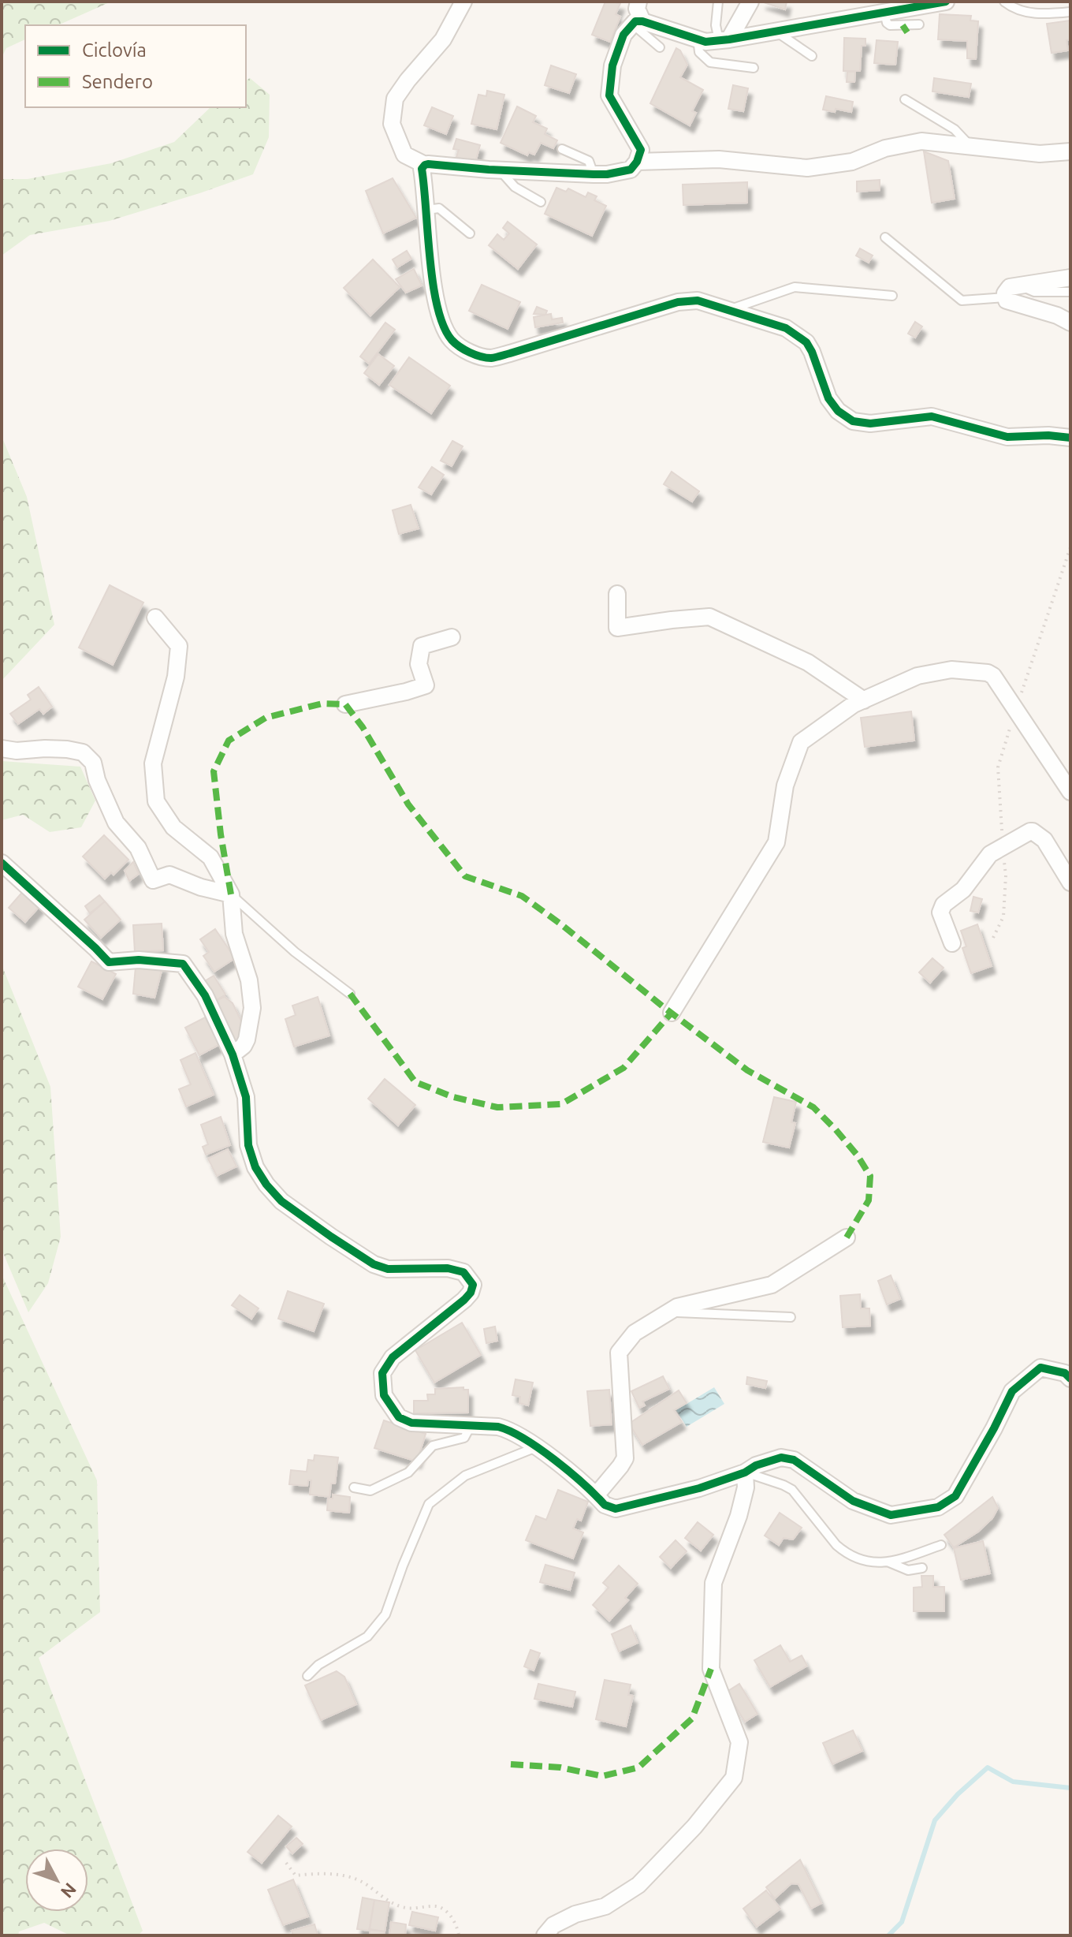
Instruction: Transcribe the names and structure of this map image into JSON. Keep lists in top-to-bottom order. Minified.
{"legend":["Ciclovía","Sendero"],"north":"bottom right"}
